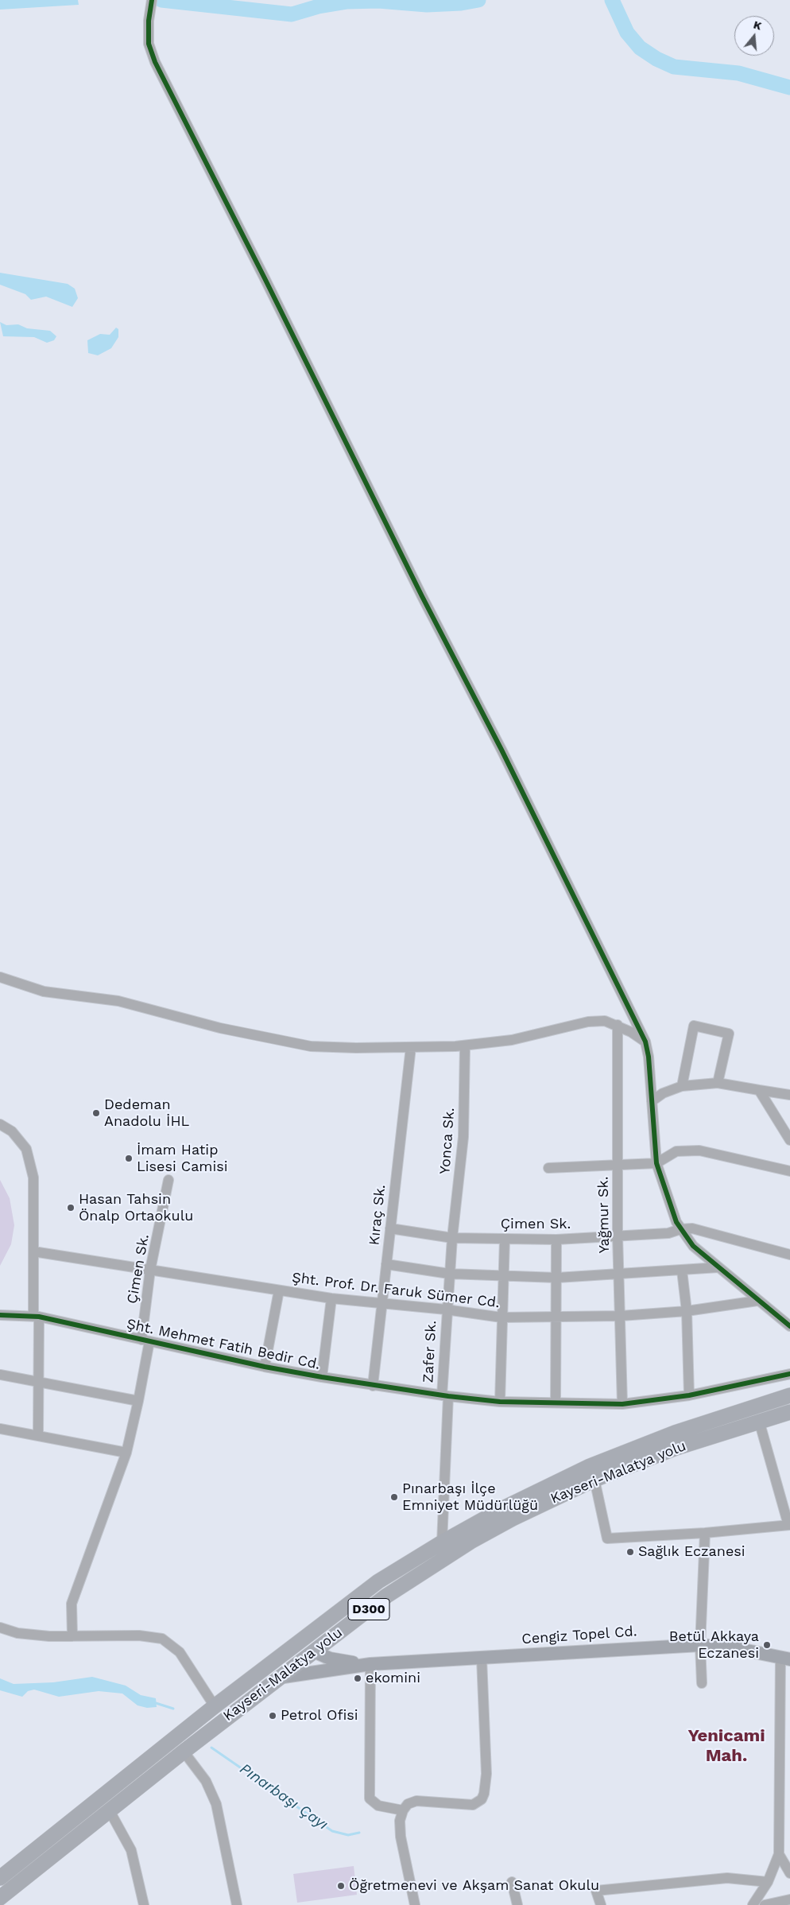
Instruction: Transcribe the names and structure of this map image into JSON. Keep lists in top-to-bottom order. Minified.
{"streets":{"highway":["Kayseri-Malatya yolu","D300"],"main road":["Cengiz Topel Cd."],"street":["Yonca Sk.","Kıraç Sk.","Yağmur Sk.","Çimen Sk.","Şht. Prof. Dr. Faruk Sümer Cd.","Şht. Mehmet Fatih Bedir Cd.","Zafer Sk."]},"crossings":[["Yonca Sk.","Çimen Sk."],["Yonca Sk.","Zafer Sk."],["Kıraç Sk.","Çimen Sk."],["Kıraç Sk.","Şht. Prof. Dr. Faruk Sümer Cd."],["Kıraç Sk.","Şht. Mehmet Fatih Bedir Cd."],["Yağmur Sk.","Çimen Sk."],["Yağmur Sk.","Şht. Prof. Dr. Faruk Sümer Cd."],["Yağmur Sk.","Şht. Mehmet Fatih Bedir Cd."],["Çimen Sk.","Şht. Prof. Dr. Faruk Sümer Cd."],["Çimen Sk.","Şht. Mehmet Fatih Bedir Cd."],["Çimen Sk.","Zafer Sk."],["Şht. Prof. Dr. Faruk Sümer Cd.","Zafer Sk."],["Şht. Mehmet Fatih Bedir Cd.","Zafer Sk."],["Zafer Sk.","Kayseri-Malatya yolu"]],"districts":["Yenicami Mah."],"water":["Pınarbaşı Çayı"],"places":["Dedeman Anadolu İHL","İmam Hatip Lisesi Camisi","Hasan Tahsin Önalp Ortaokulu","Pınarbaşı İlçe Emniyet Müdürlüğü","Sağlık Eczanesi","Betül Akkaya Eczanesi","ekomini","Petrol Ofisi","Öğretmenevi ve Akşam Sanat Okulu"],"north":"top"}
